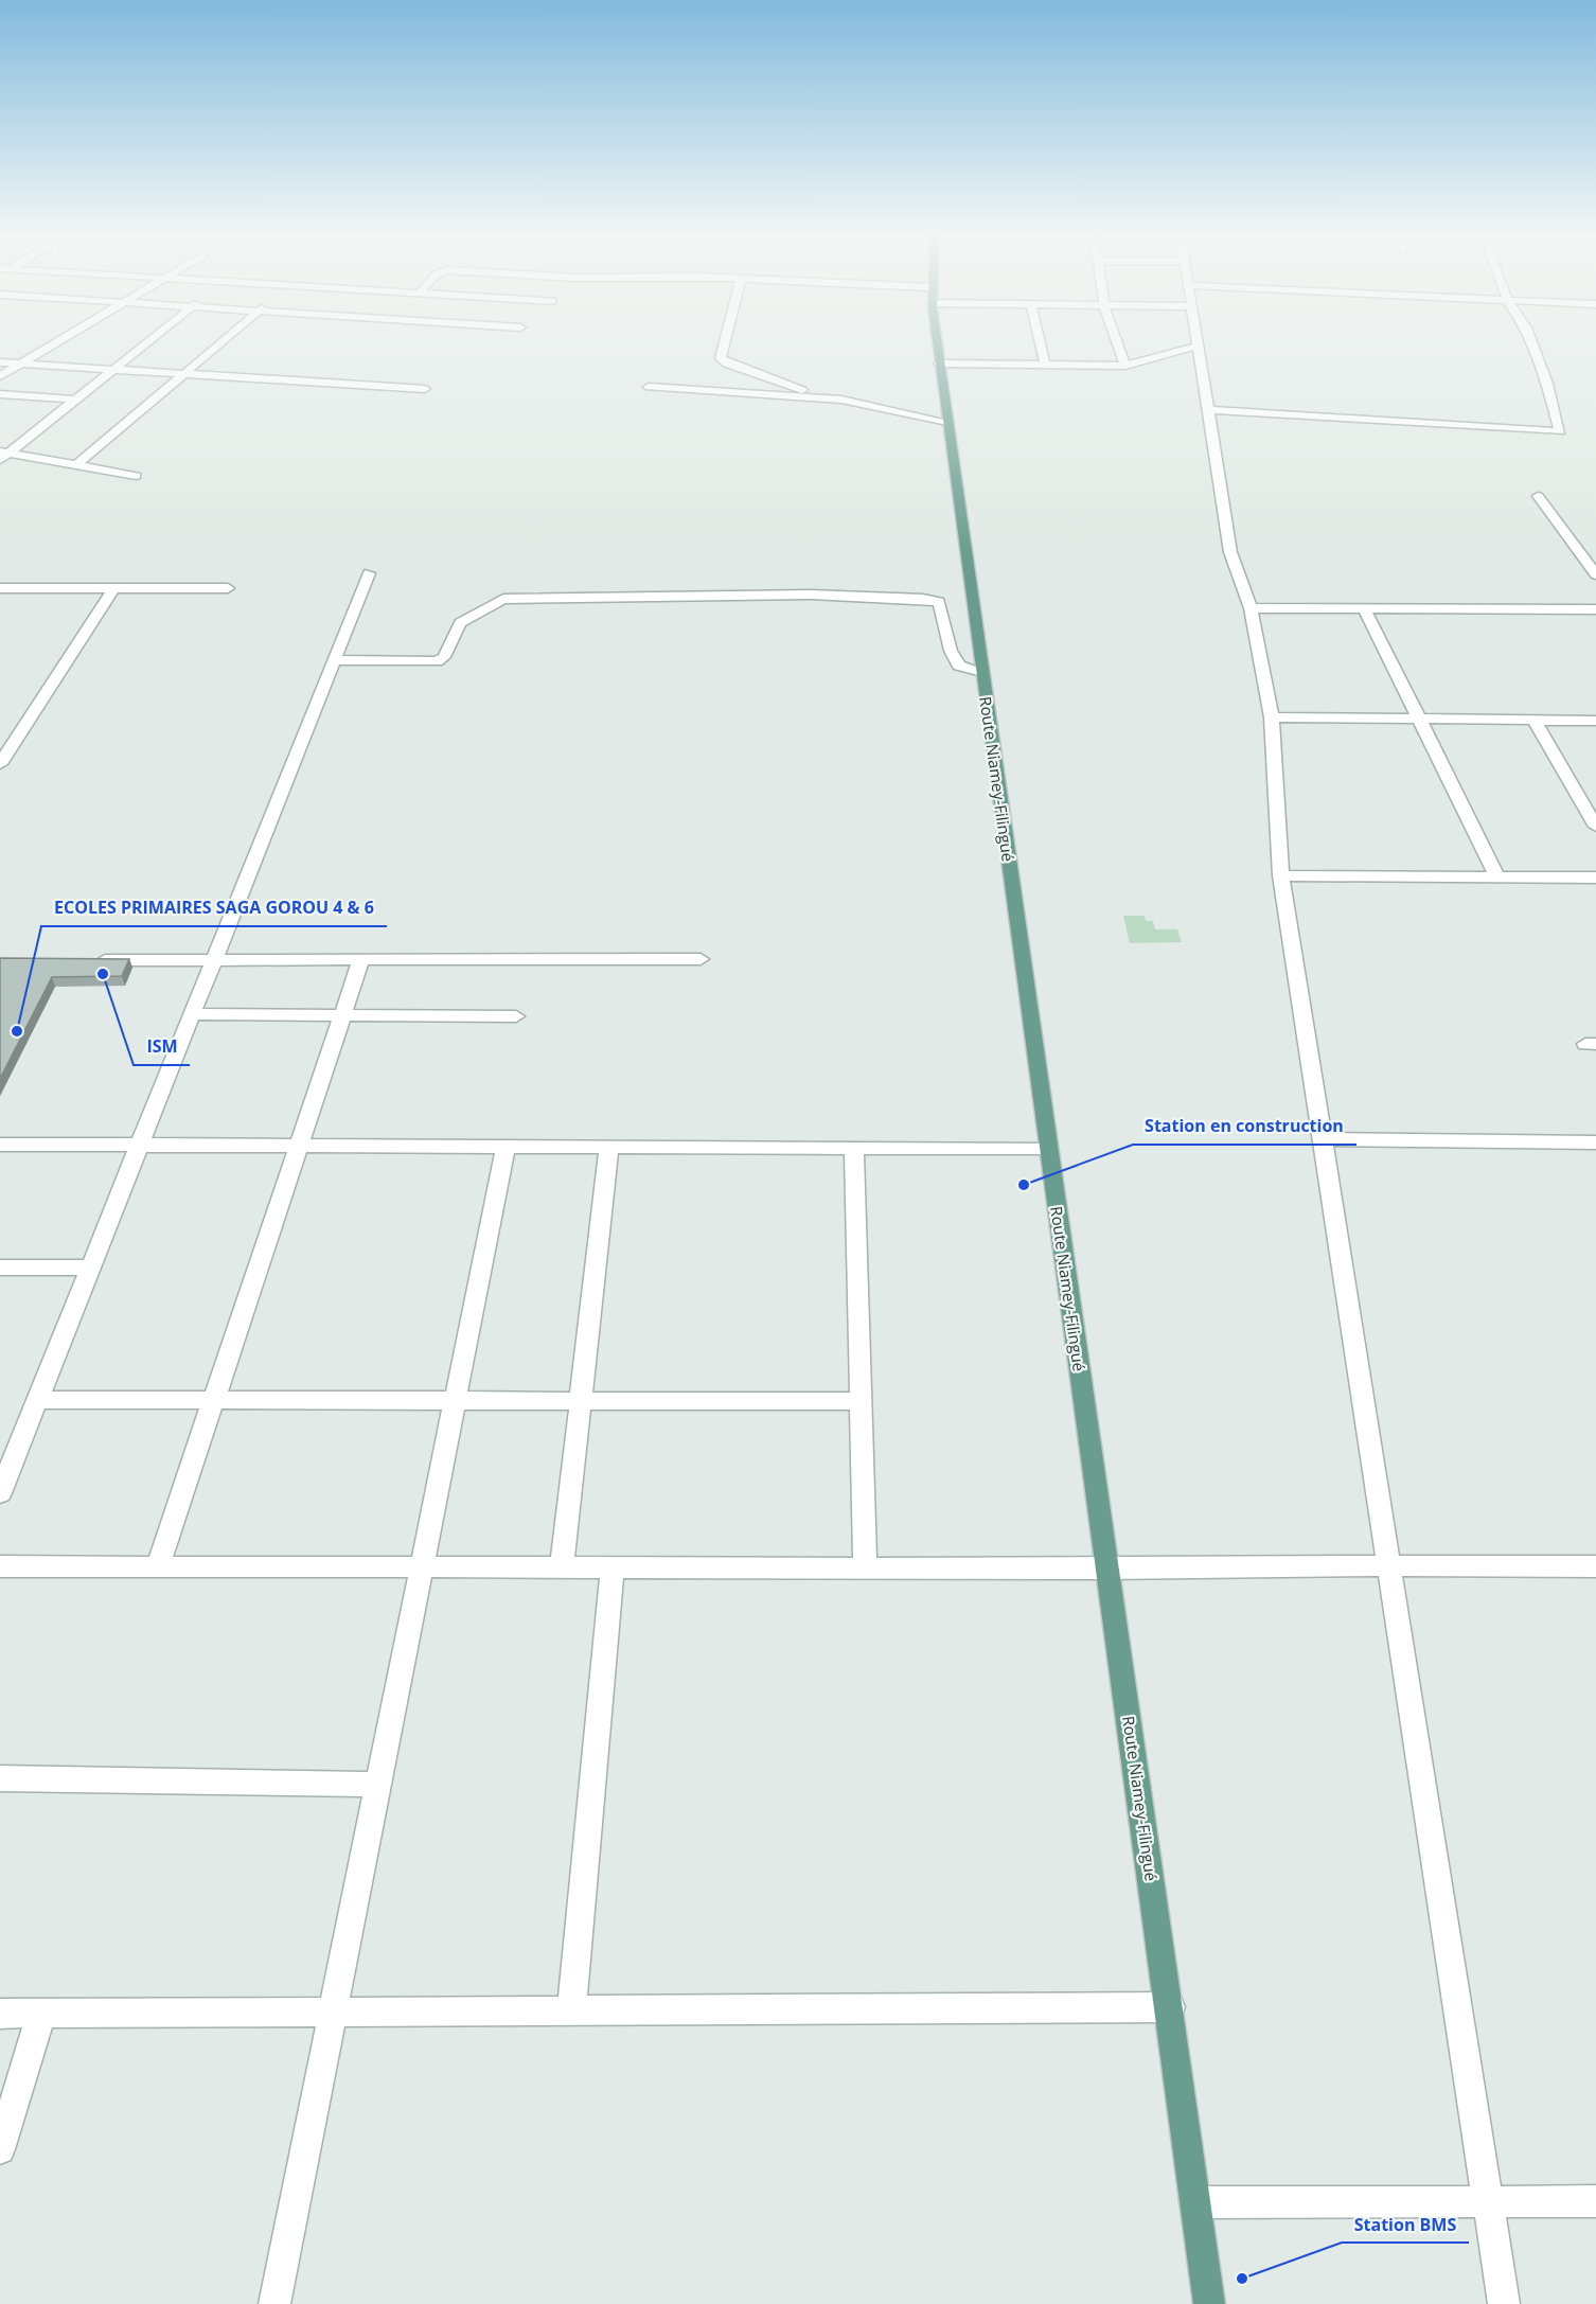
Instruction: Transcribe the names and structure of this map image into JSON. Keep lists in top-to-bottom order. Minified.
{"streets":{"main road":["Route Niamey-Filingué"]},"places":["ISM","ECOLES PRIMAIRES SAGA GOROU 4 & 6","Station en construction","Station BMS"]}
